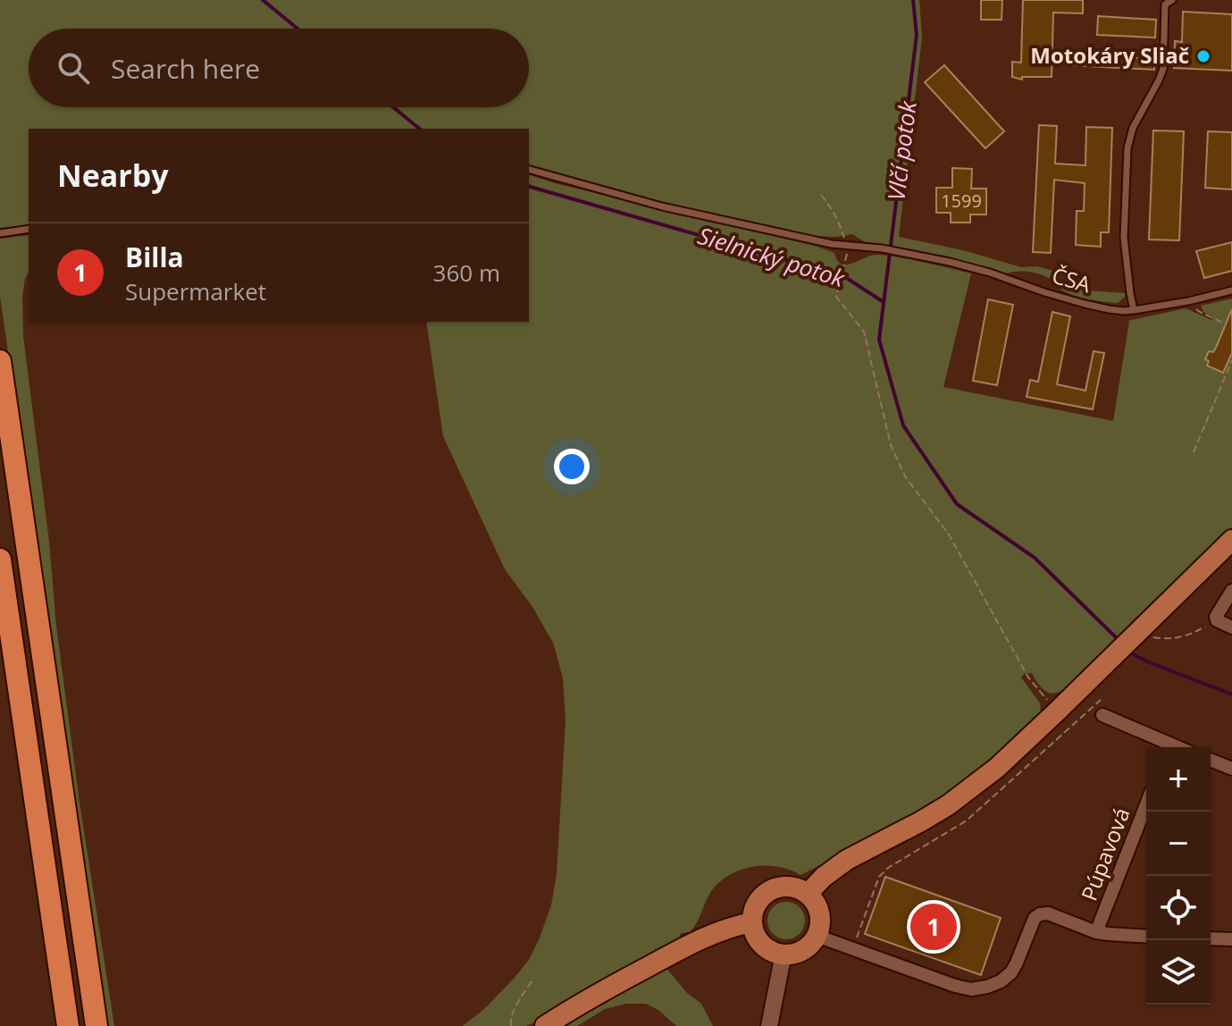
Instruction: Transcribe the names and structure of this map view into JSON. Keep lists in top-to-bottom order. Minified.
{"streets":{"street":["Púpavová"],"lane":["ČSA"]},"water":["Vlčí potok","Sielnický potok"],"places":["Motokáry Sliač"],"house_numbers":["1599"],"page":{"search":"Search here","heading":"Nearby","list":[{"mark":"1","name":"Billa","note":"Supermarket","value":"360 m"}],"map_buttons":["+","−"],"pins":"1"}}
